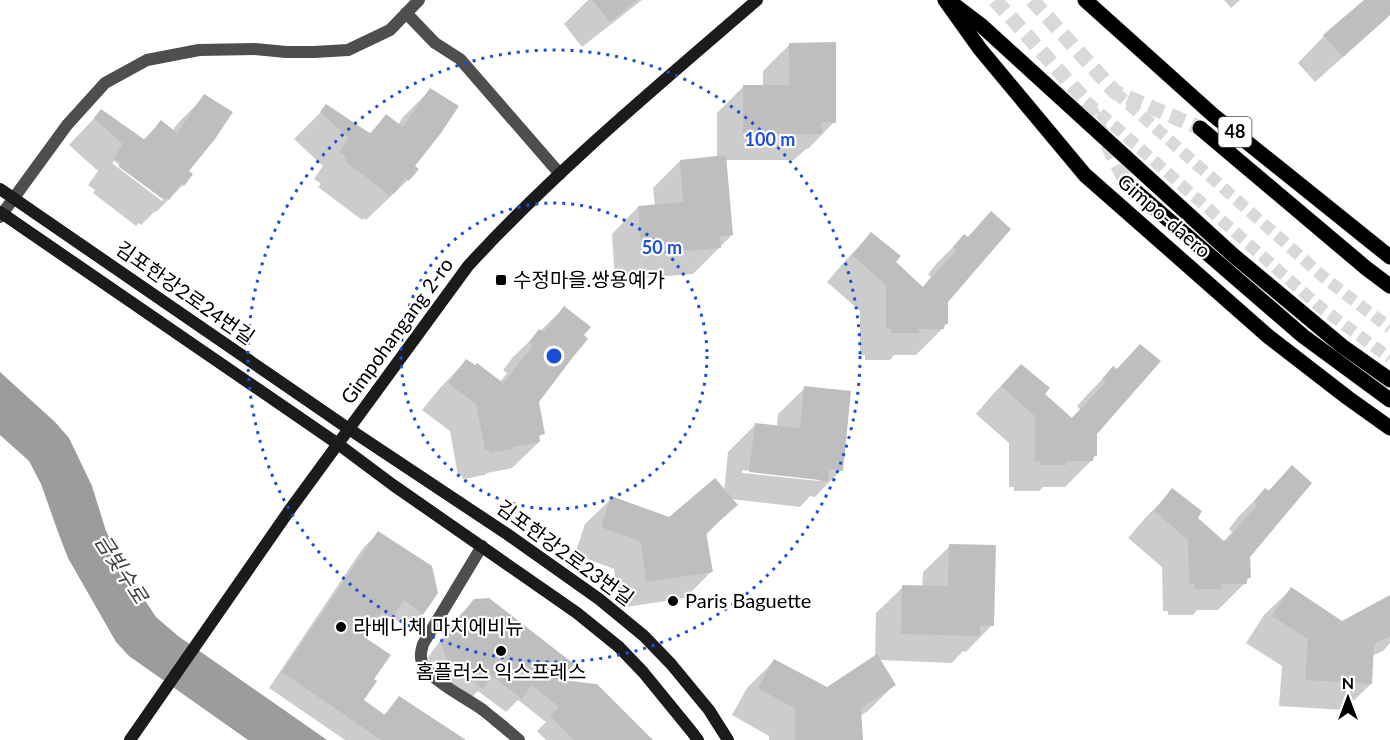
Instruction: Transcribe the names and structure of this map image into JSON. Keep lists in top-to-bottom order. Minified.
{"streets":{"main road":["48","Gimpo-daero"],"street":["김포한강2로24번길","Gimpohangang 2-ro","김포한강2로23번길"]},"crossings":[["김포한강2로24번길","Gimpohangang 2-ro"],["김포한강2로24번길","김포한강2로23번길"],["Gimpohangang 2-ro","김포한강2로23번길"]],"water":["금빛수로"],"places":{"transit":["수정마을.쌍용예가"],"other":["Paris Baguette","라베니체 마치에비뉴","홈플러스 익스프레스"]},"north":"top","rings":["100 m","50 m"]}
